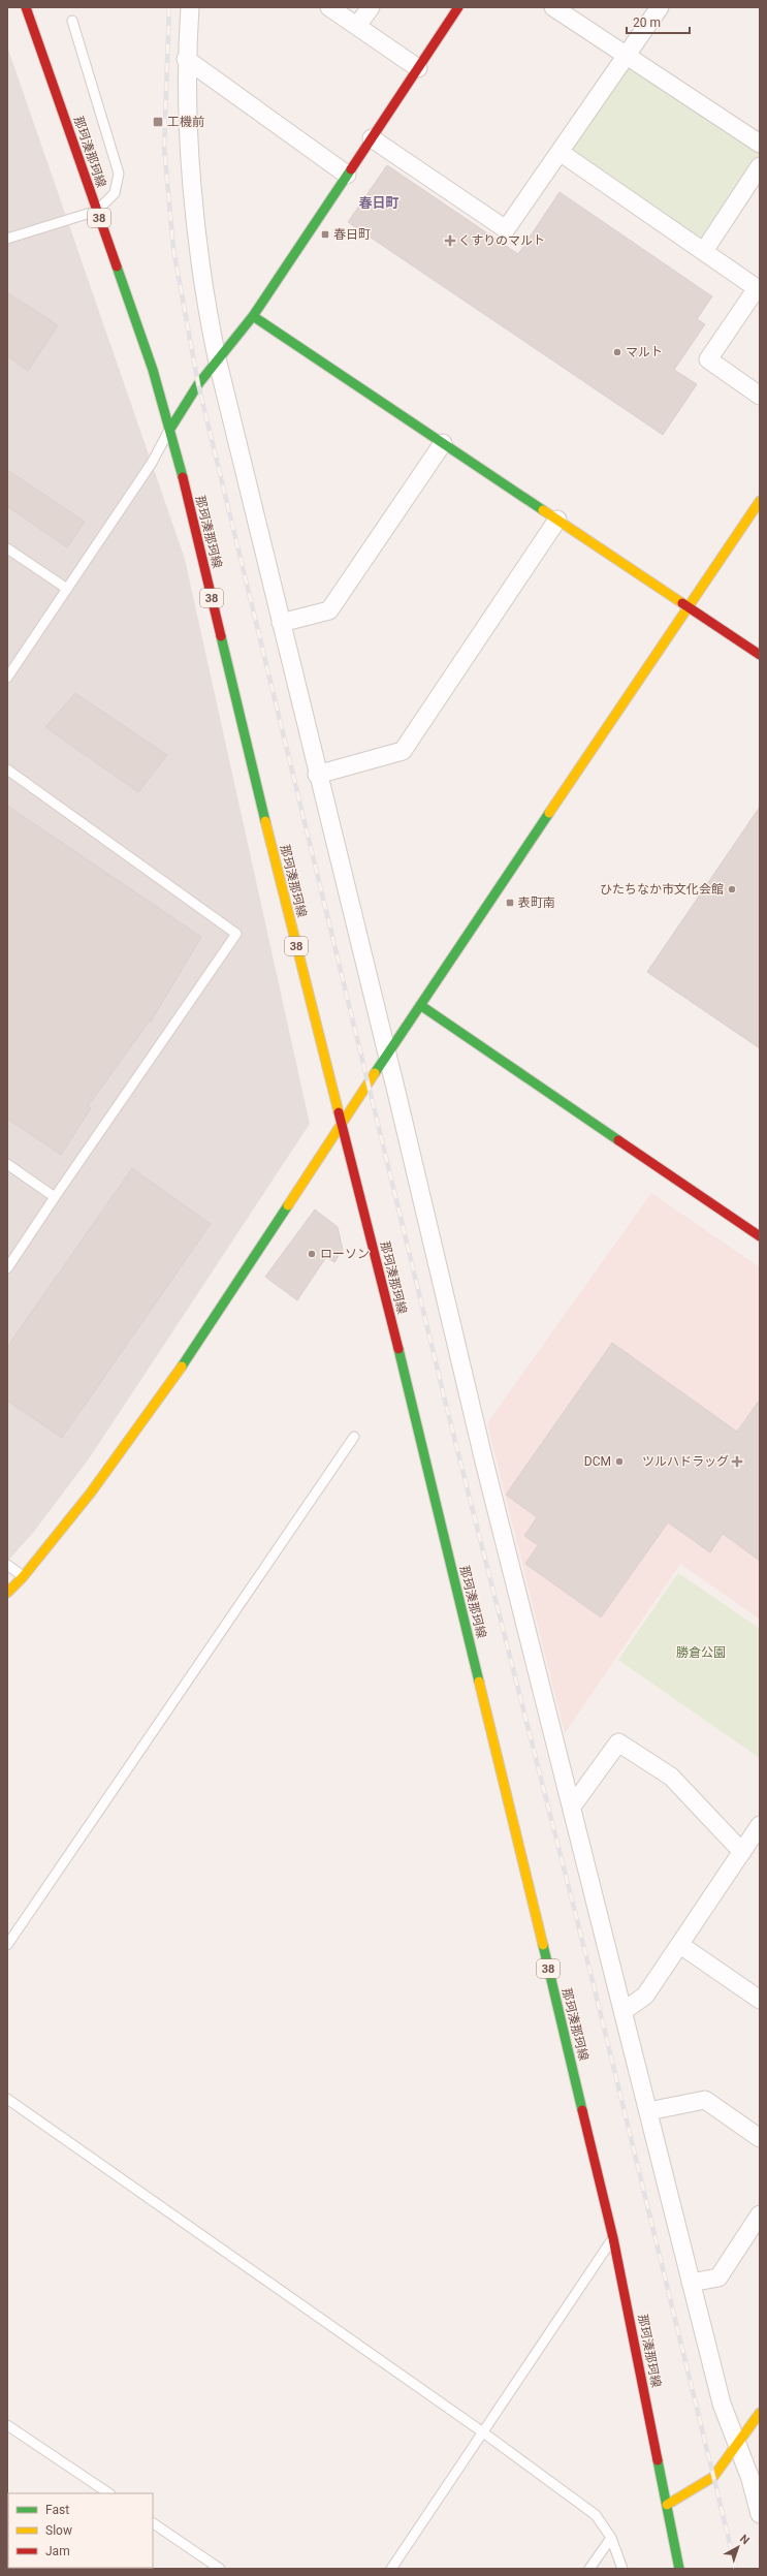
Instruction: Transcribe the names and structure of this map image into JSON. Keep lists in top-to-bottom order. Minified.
{"streets":{"street":["那珂湊那珂線","38"]},"districts":["春日町"],"parks":["勝倉公園"],"places":{"transit":["工機前","春日町","表町南"],"health":["くすりのマルト","ツルハドラッグ"],"other":["マルト","ひたちなか市文化会館","ローソン","DCM"]},"legend":["Fast","Slow","Jam"],"scale_bar":"20 m","north":"top right"}
